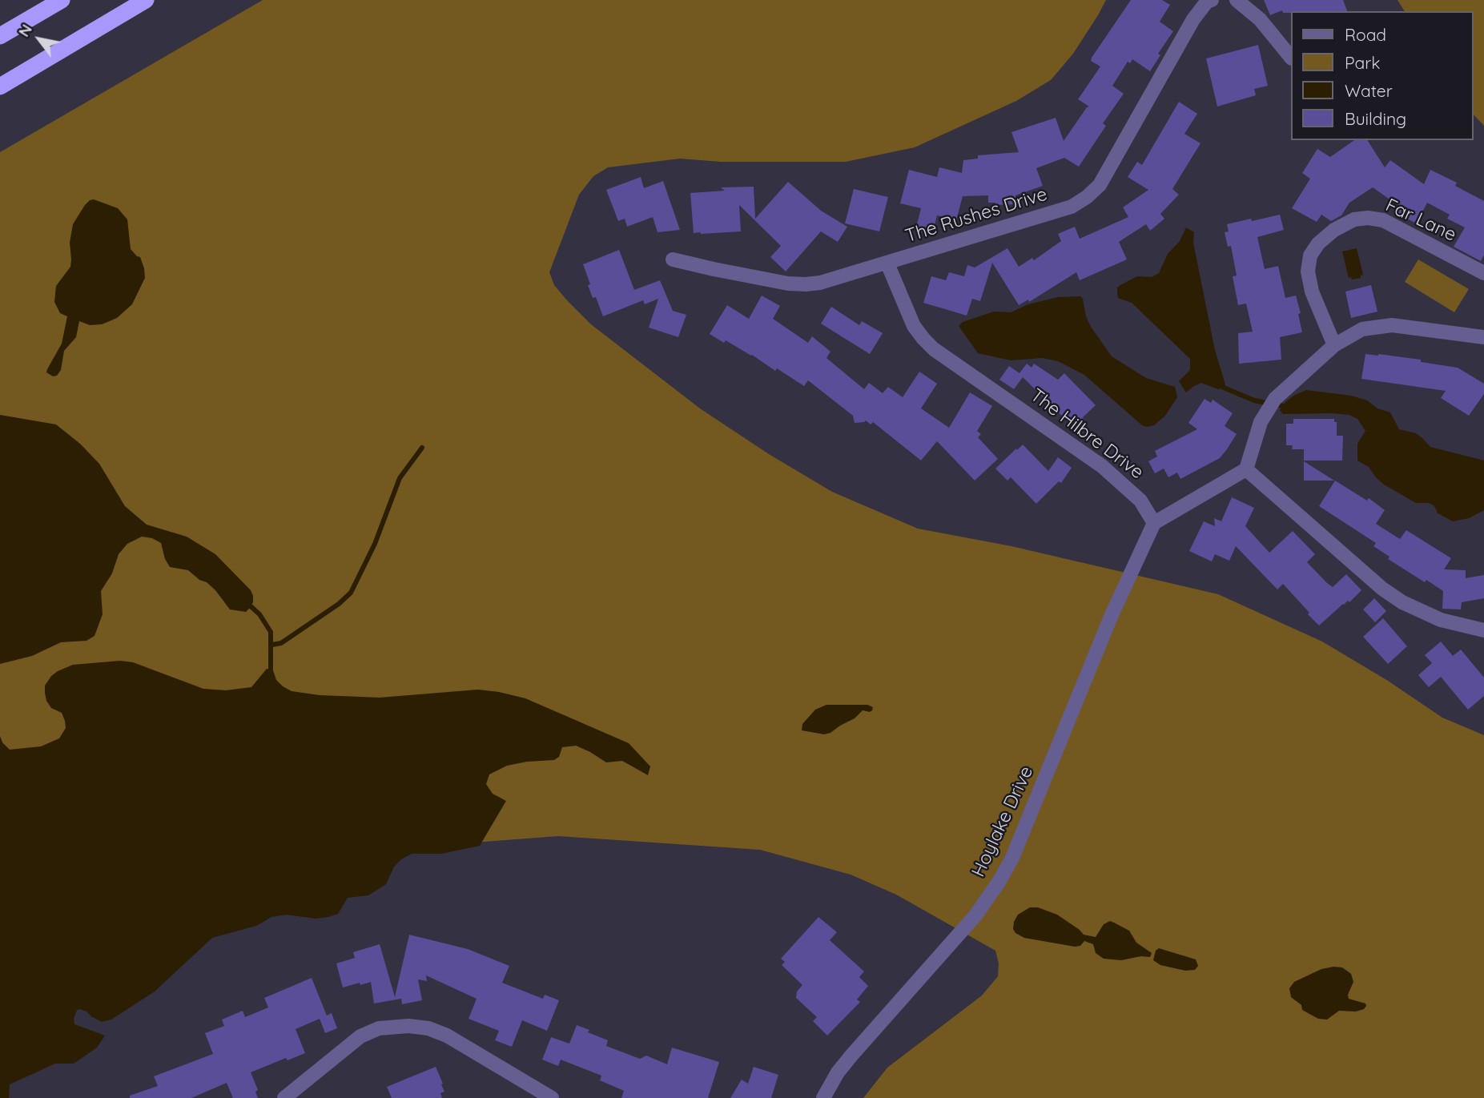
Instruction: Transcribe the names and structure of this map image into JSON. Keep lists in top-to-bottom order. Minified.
{"streets":{"street":["The Rushes Drive","Far Lane","The Hilbre Drive","Hoylake Drive"]},"crossings":[["The Rushes Drive","The Hilbre Drive"],["The Hilbre Drive","Hoylake Drive"]],"legend":["Road","Park","Water","Building"],"north":"top left"}
